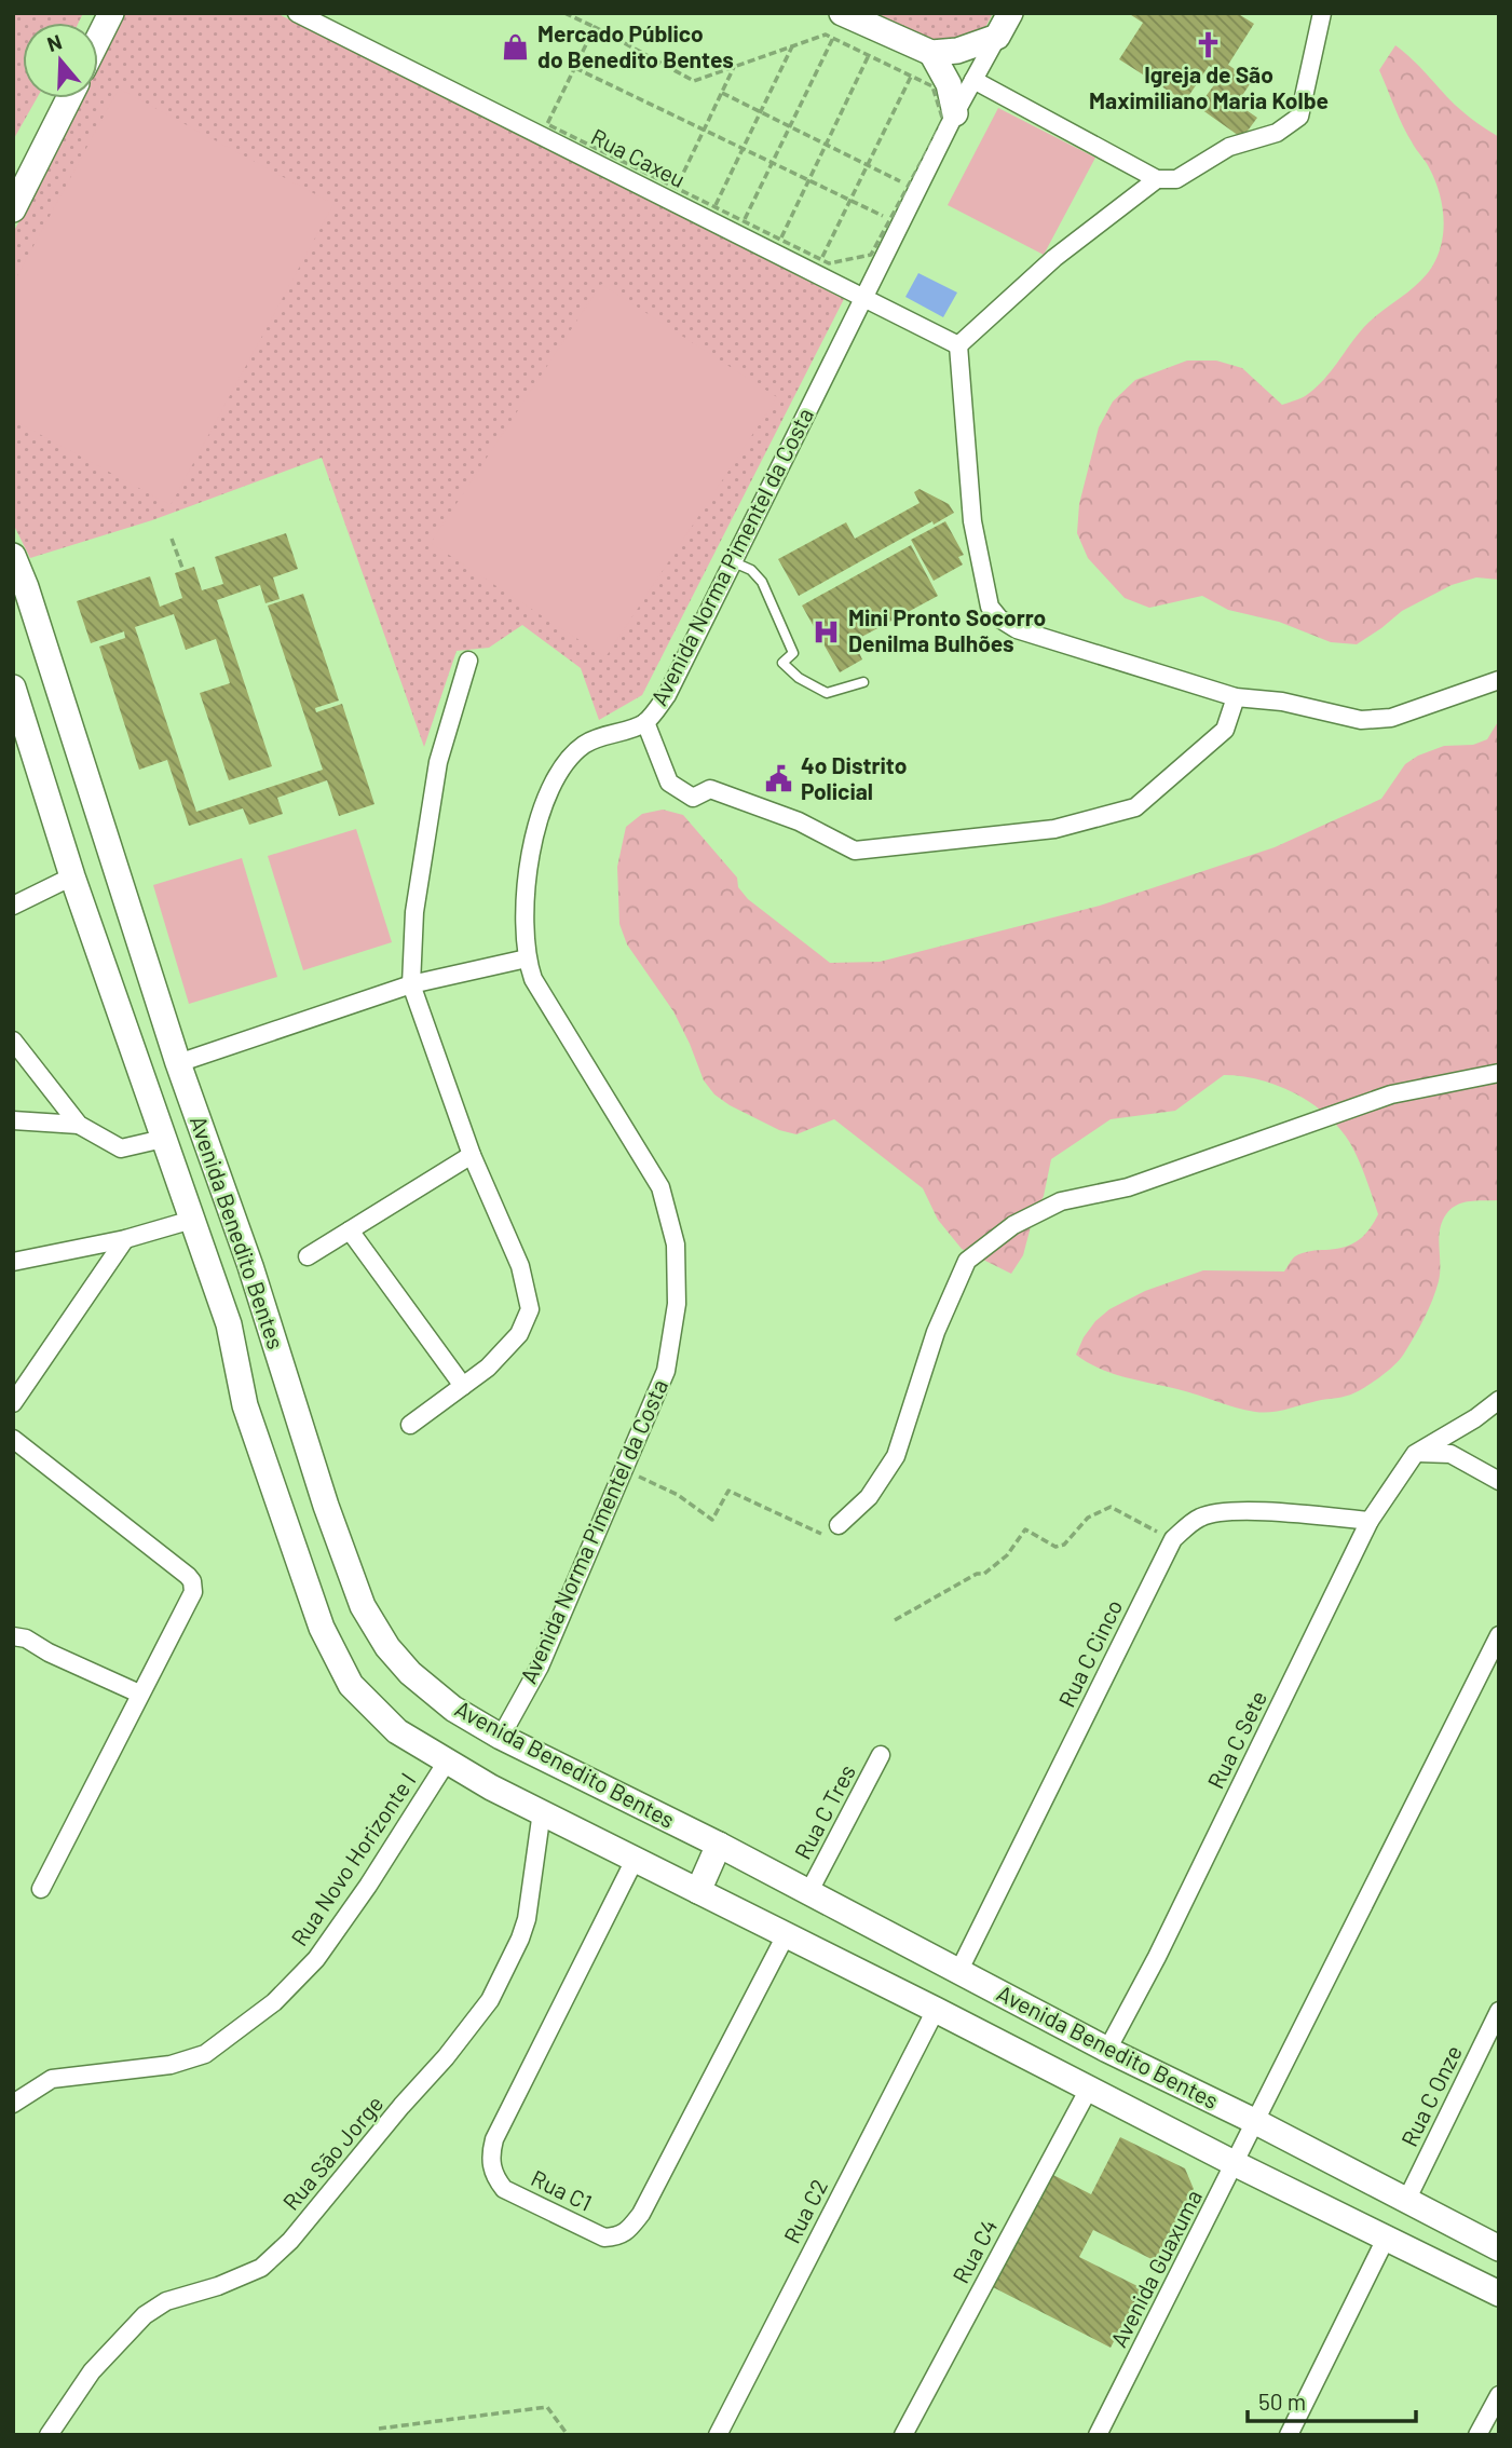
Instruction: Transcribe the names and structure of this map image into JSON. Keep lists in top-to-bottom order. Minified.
{"streets":{"street":["Rua Caxeu","Avenida Norma Pimentel da Costa","Avenida Benedito Bentes","Rua C Cinco","Rua C Sete","Rua C Tres","Rua Novo Horizonte I","Rua C Onze","Rua São Jorge","Rua C1","Rua C2","Rua C4","Avenida Guaxuma"]},"crossings":[["Rua Caxeu","Avenida Norma Pimentel da Costa"],["Avenida Norma Pimentel da Costa","Avenida Benedito Bentes"],["Avenida Benedito Bentes","Rua C Cinco"],["Avenida Benedito Bentes","Rua C Sete"],["Avenida Benedito Bentes","Rua C Tres"],["Avenida Benedito Bentes","Rua Novo Horizonte I"],["Avenida Benedito Bentes","Rua C Onze"],["Avenida Benedito Bentes","Rua São Jorge"],["Avenida Benedito Bentes","Rua C1"],["Avenida Benedito Bentes","Rua C2"],["Avenida Benedito Bentes","Rua C4"],["Avenida Benedito Bentes","Avenida Guaxuma"],["Rua C Cinco","Rua C Sete"]],"places":{"church":["Igreja de São Maximiliano Maria Kolbe"],"shop":["Mercado Público do Benedito Bentes"],"hospital":["Mini Pronto Socorro Denilma Bulhões"],"public building":["4o Distrito Policial"]},"scale_bar":"50 m","north":"top"}
